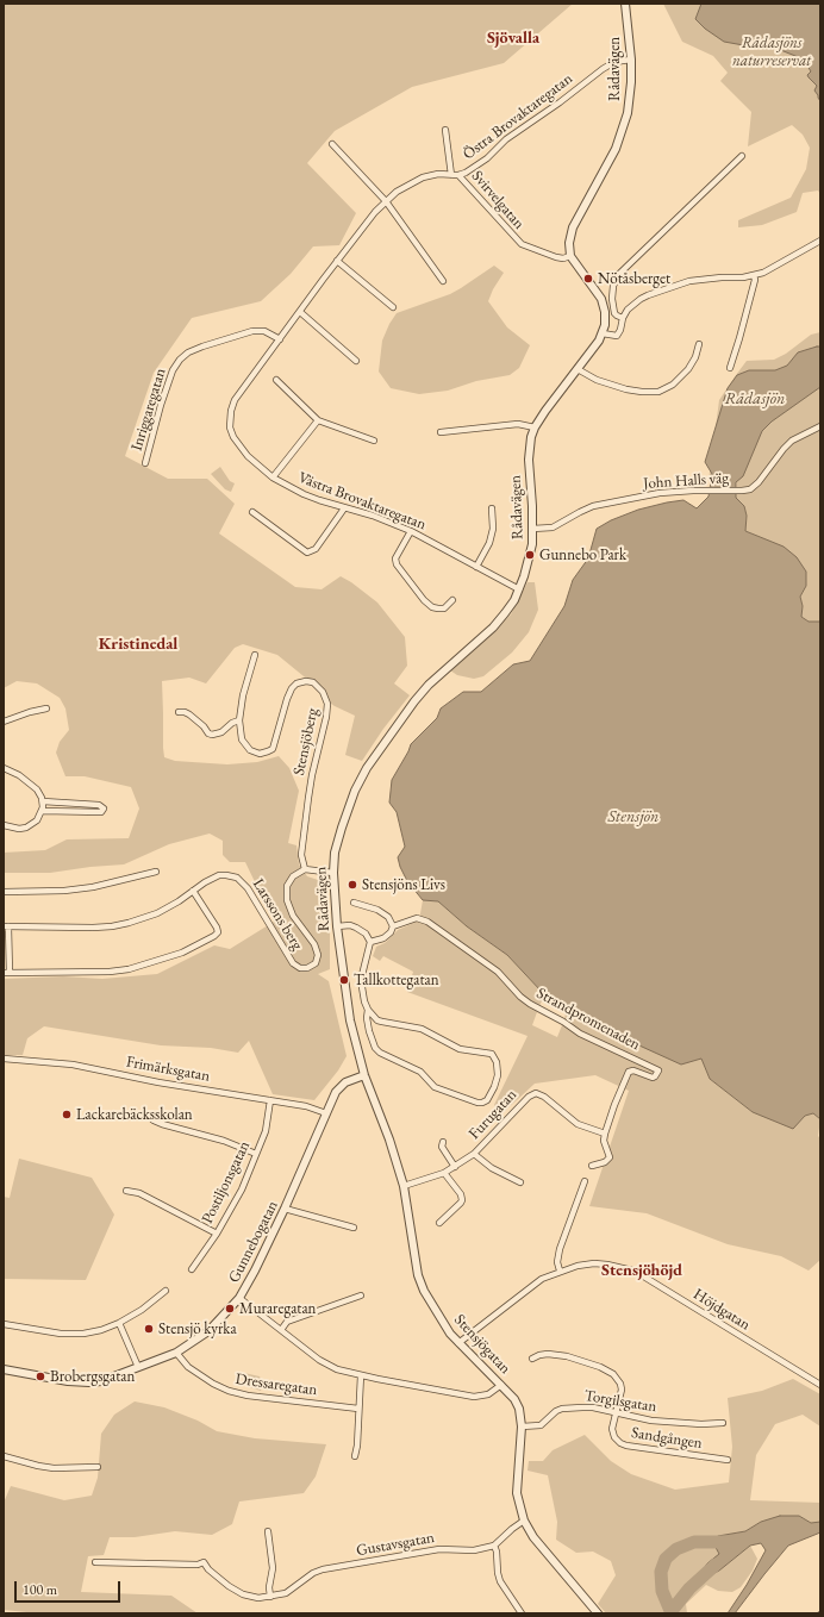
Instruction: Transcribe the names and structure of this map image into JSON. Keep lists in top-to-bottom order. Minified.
{"streets":{"street":["Rådavägen","Östra Brovaktaregatan","Svirvelgatan","Inriggaregatan","John Halls väg","Västra Brovaktaregatan","Stensjöberg","Larssons berg","Strandpromenaden","Frimärksgatan","Furugatan","Postiljonsgatan","Gunnebogatan","Höjdgatan","Stensjögatan","Dressaregatan","Torgilsgatan","Sandgången","Gustavsgatan"]},"crossings":[["Rådavägen","Östra Brovaktaregatan"],["Rådavägen","Svirvelgatan"],["Rådavägen","John Halls väg"],["Rådavägen","Västra Brovaktaregatan"],["Rådavägen","Gunnebogatan"],["Rådavägen","Stensjögatan"],["Östra Brovaktaregatan","Svirvelgatan"],["Östra Brovaktaregatan","Västra Brovaktaregatan"],["Inriggaregatan","Västra Brovaktaregatan"],["Stensjöberg","Larssons berg"],["Strandpromenaden","Furugatan"],["Frimärksgatan","Postiljonsgatan"],["Frimärksgatan","Gunnebogatan"],["Furugatan","Stensjögatan"],["Gunnebogatan","Stensjögatan"],["Gunnebogatan","Dressaregatan"],["Höjdgatan","Stensjögatan"],["Stensjögatan","Torgilsgatan"],["Torgilsgatan","Sandgången"]],"districts":["Sjövalla","Kristinedal","Stensjöhöjd"],"water":["Rådasjön","Stensjön"],"parks":["Rådasjöns naturreservat"],"places":["Nötåsberget","Gunnebo Park","Stensjöns Livs","Tallkottegatan","Lackarebäcksskolan","Muraregatan","Stensjö kyrka","Brobergsgatan"],"scale_bar":"100 m"}
